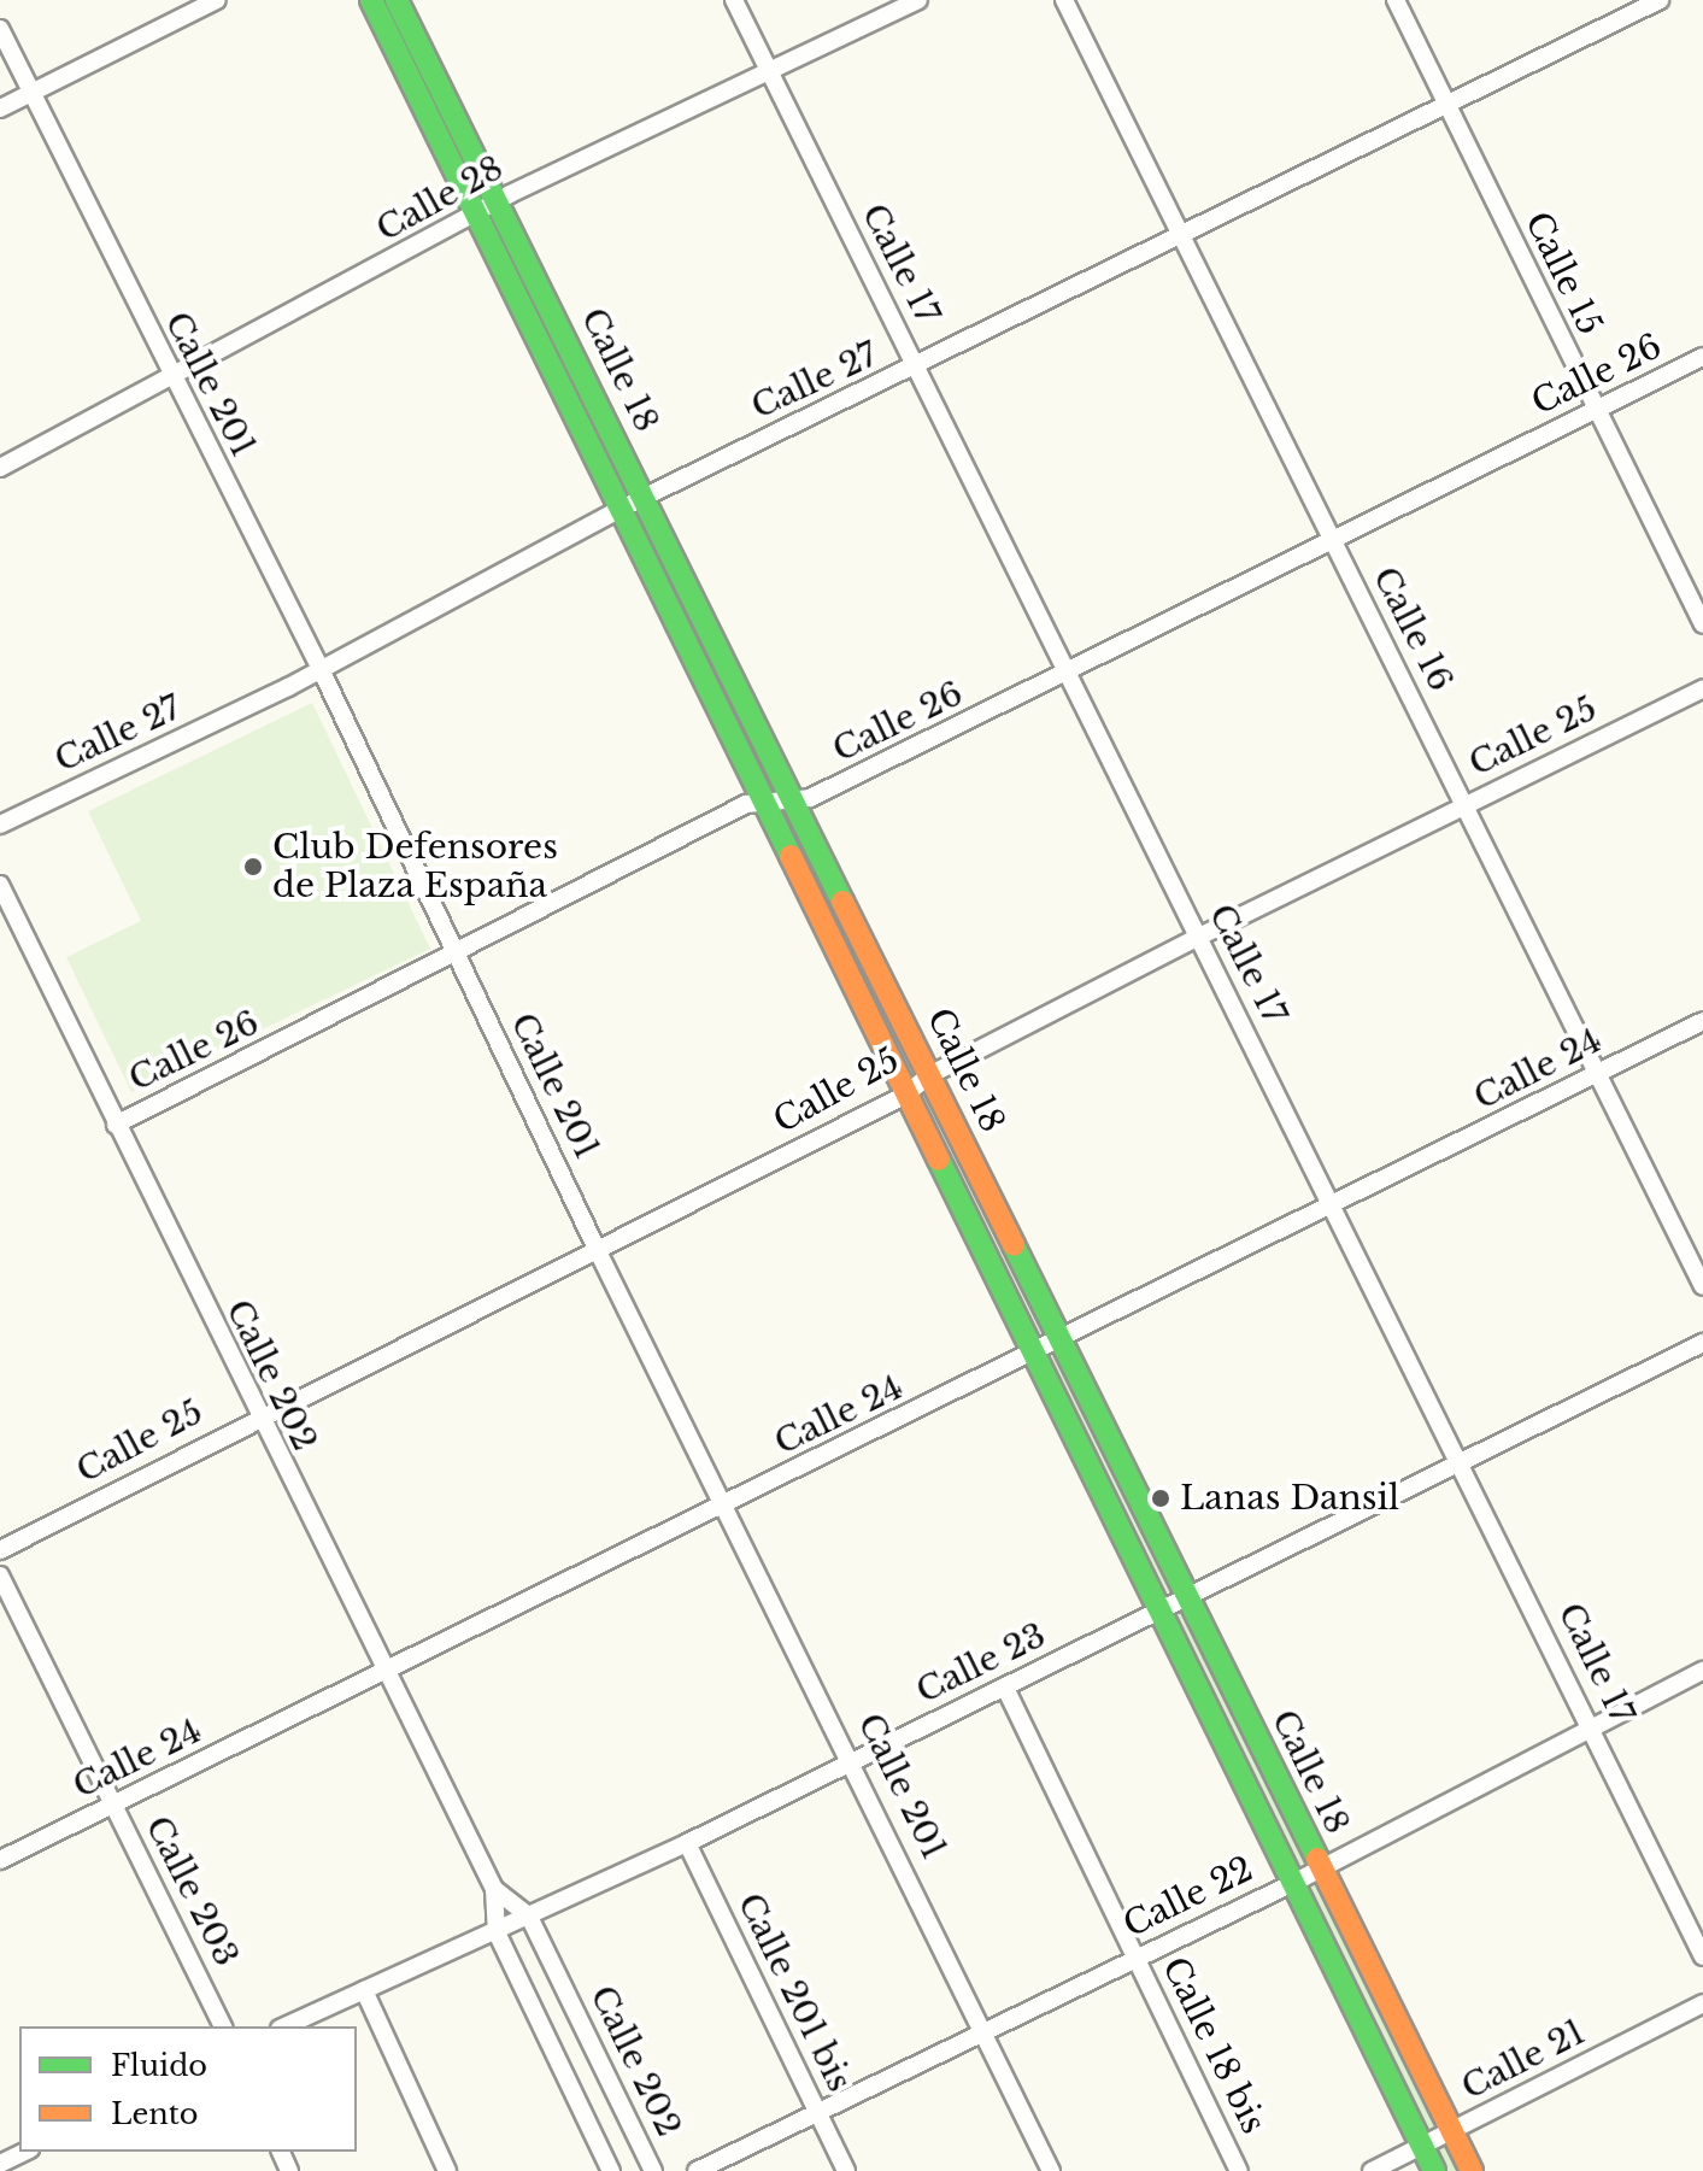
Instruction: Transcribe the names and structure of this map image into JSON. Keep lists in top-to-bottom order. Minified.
{"streets":{"street":["Calle 28","Calle 17","Calle 15","Calle 18","Calle 26","Calle 27","Calle 201","Calle 16","Calle 25","Calle 24","Calle 202","Calle 23","Calle 203","Calle 22","Calle 201 bis","Calle 18 bis","Calle 21"]},"crossings":[["Calle 28","Calle 17"],["Calle 28","Calle 18"],["Calle 28","Calle 201"],["Calle 17","Calle 26"],["Calle 17","Calle 27"],["Calle 17","Calle 25"],["Calle 17","Calle 24"],["Calle 17","Calle 23"],["Calle 17","Calle 22"],["Calle 15","Calle 26"],["Calle 15","Calle 27"],["Calle 18","Calle 26"],["Calle 18","Calle 27"],["Calle 18","Calle 25"],["Calle 18","Calle 24"],["Calle 18","Calle 23"],["Calle 18","Calle 22"],["Calle 18","Calle 21"],["Calle 26","Calle 201"],["Calle 26","Calle 16"],["Calle 26","Calle 202"],["Calle 27","Calle 201"],["Calle 27","Calle 16"],["Calle 201","Calle 25"],["Calle 201","Calle 24"],["Calle 201","Calle 23"],["Calle 201","Calle 22"],["Calle 16","Calle 25"],["Calle 16","Calle 24"],["Calle 25","Calle 202"],["Calle 24","Calle 202"],["Calle 24","Calle 203"],["Calle 202","Calle 23"],["Calle 23","Calle 201 bis"],["Calle 23","Calle 18 bis"],["Calle 22","Calle 201 bis"],["Calle 22","Calle 18 bis"]],"places":["Club Defensores de Plaza España","Lanas Dansil"],"legend":["Fluido","Lento"]}
